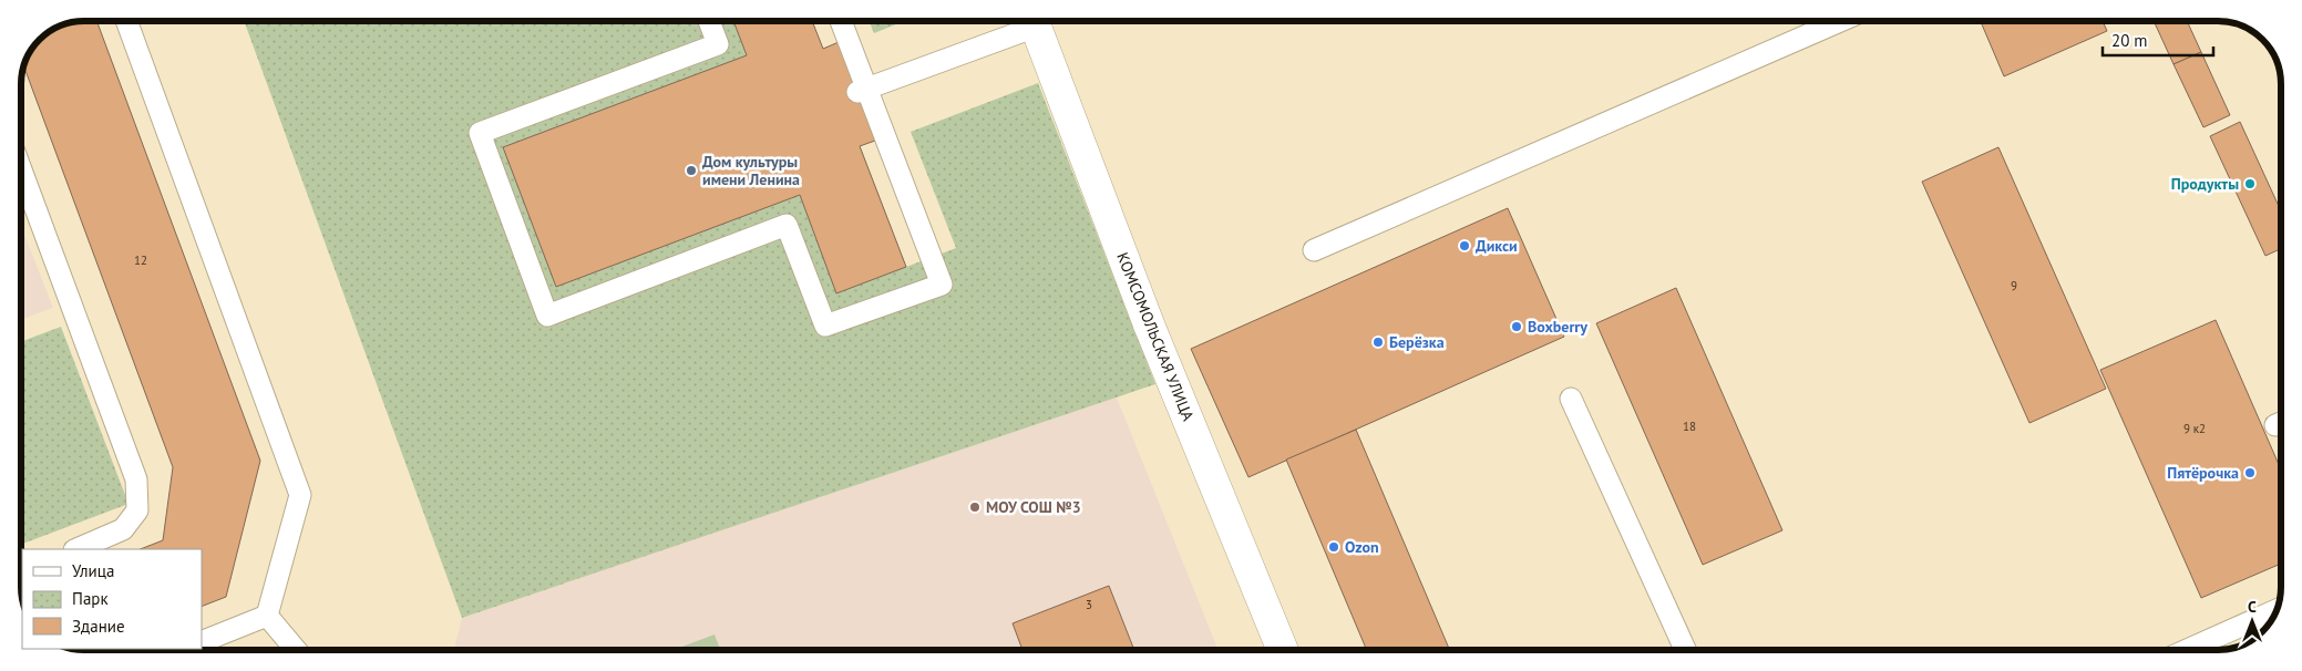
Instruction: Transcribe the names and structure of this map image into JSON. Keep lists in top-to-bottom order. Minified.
{"streets":{"street":["КОМСОМОЛЬСКАЯ УЛИЦА"]},"places":["Дом культуры имени Ленина","Продукты","Дикси","Boxberry","Берёзка","Пятёрочка","МОУ СОШ №3","Ozon"],"house_numbers":["12","9","18","9 к2","3"],"legend":["Улица","Парк","Здание"],"scale_bar":"20 m","north":"top"}
